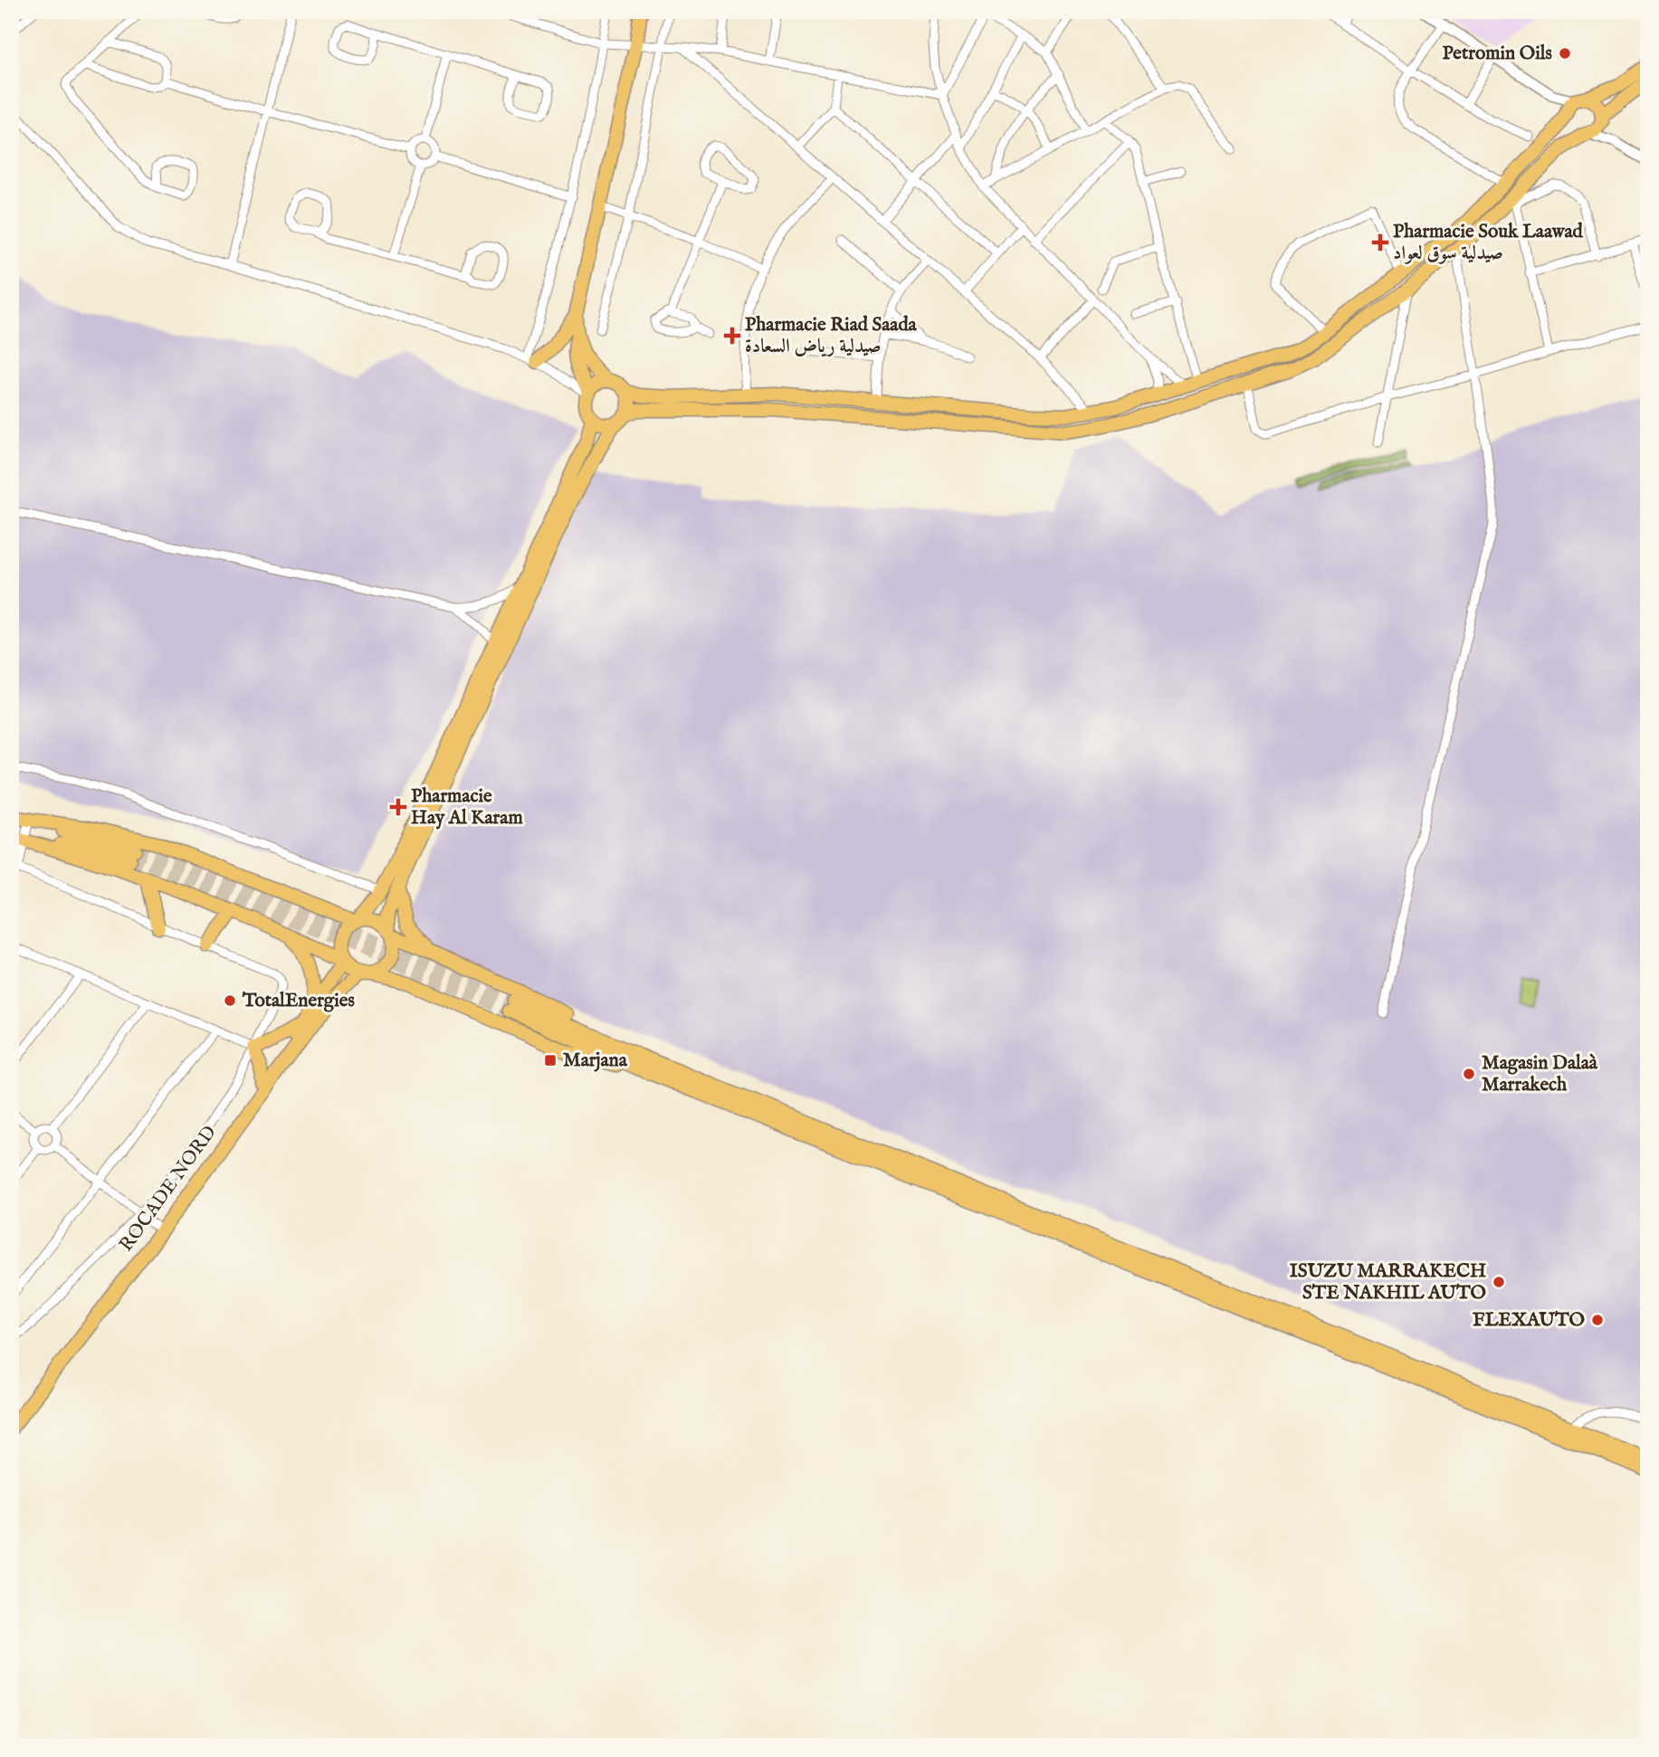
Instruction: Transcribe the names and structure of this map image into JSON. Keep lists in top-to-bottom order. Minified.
{"streets":{"main road":["ROCADE NORD"]},"places":{"other":["Petromin Oils","TotalEnergies","Magasin Dalaà Marrakech","ISUZU MARRAKECH STE NAKHIL AUTO","FLEXAUTO"],"health":["Pharmacie Souk Laawad صيدلية سوق لعواد","Pharmacie Riad Saada صيدلية رياض السعادة","Pharmacie Hay Al Karam"],"transit":["Marjana"]}}
